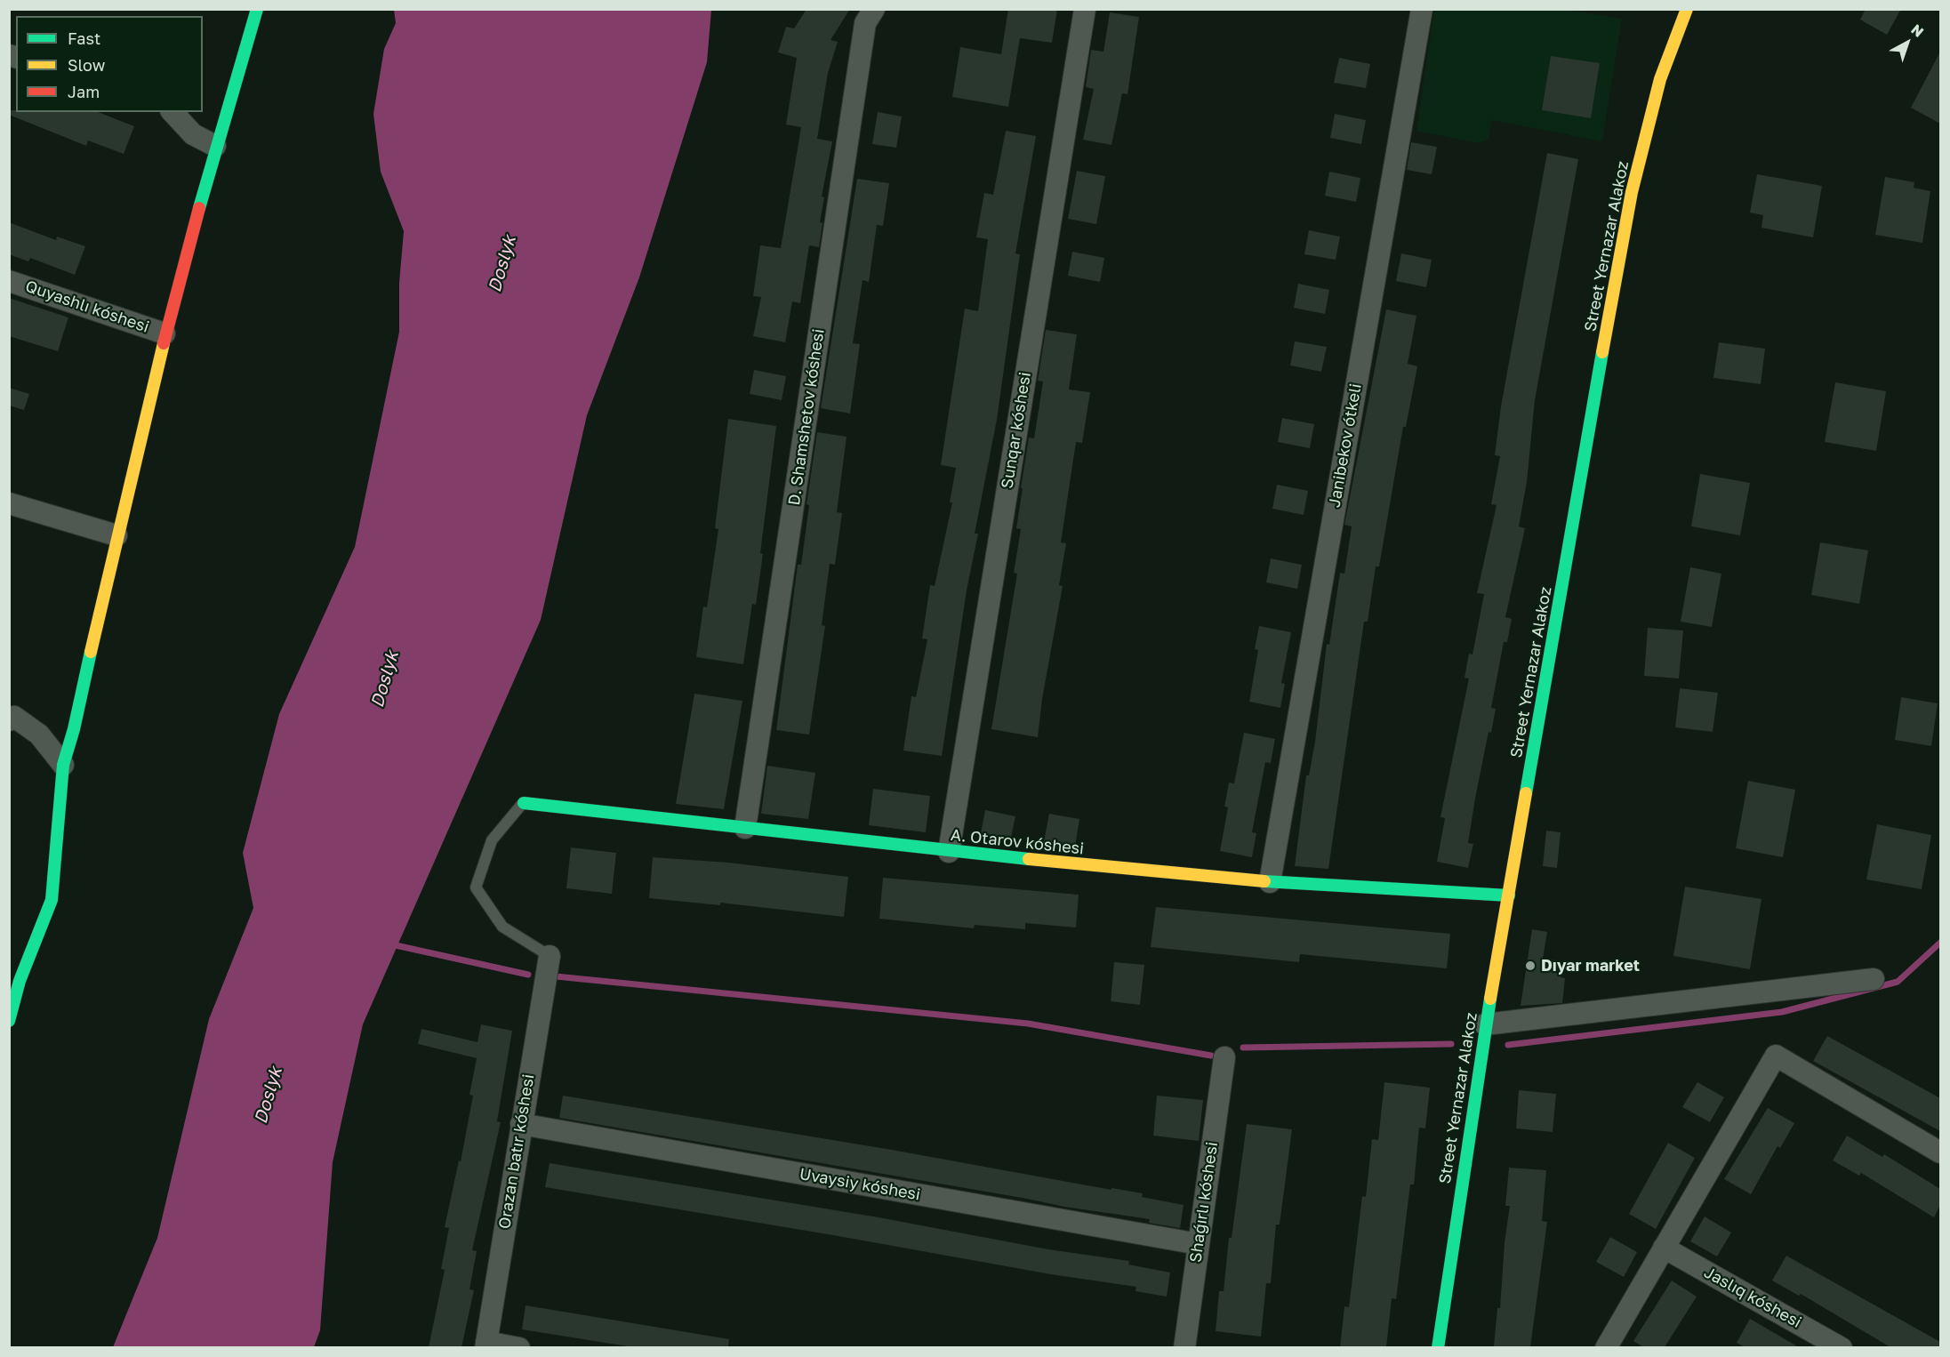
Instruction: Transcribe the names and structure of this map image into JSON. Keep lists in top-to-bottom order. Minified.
{"streets":{"street":["Street Yernazar Alakoz","Quyashlı kóshesi","D. Shamshetov kóshesi","Sunqar kóshesi","Janibekov ótkeli","A. Otarov kóshesi","Orazan batır kóshesi","Uvaysiy kóshesi","Shaǵırlı kóshesi","Jaslıq kóshesi"]},"crossings":[["Street Yernazar Alakoz","A. Otarov kóshesi"],["D. Shamshetov kóshesi","A. Otarov kóshesi"],["Sunqar kóshesi","A. Otarov kóshesi"],["Janibekov ótkeli","A. Otarov kóshesi"],["Orazan batır kóshesi","Uvaysiy kóshesi"],["Uvaysiy kóshesi","Shaǵırlı kóshesi"]],"water":["Doslyk"],"places":["Dıyar market"],"legend":["Fast","Slow","Jam"],"north":"top right"}
